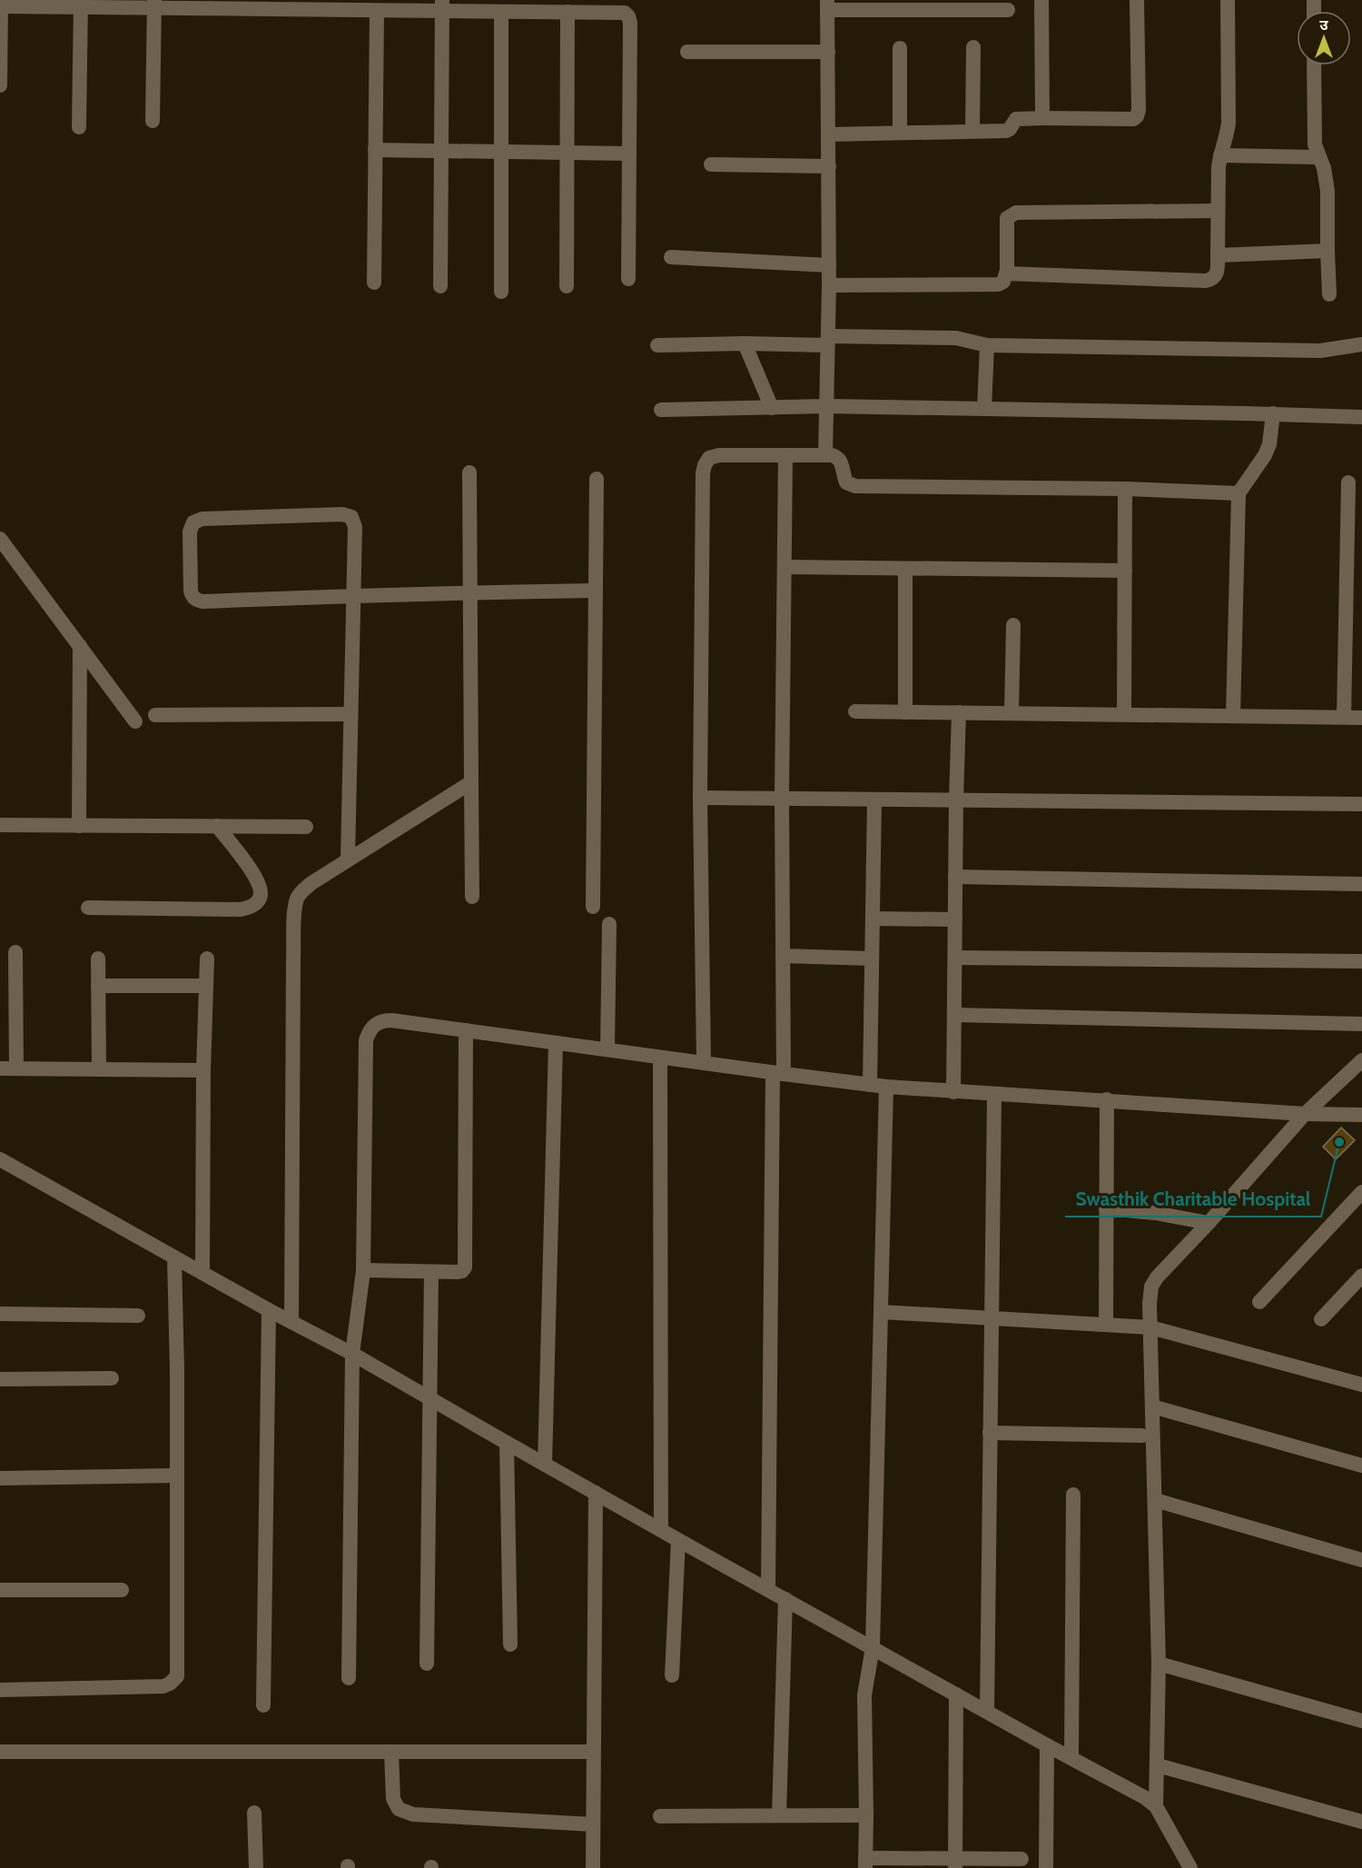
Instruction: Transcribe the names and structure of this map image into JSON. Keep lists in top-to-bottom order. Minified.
{"places":["Swasthik Charitable Hospital"],"north":"top"}
